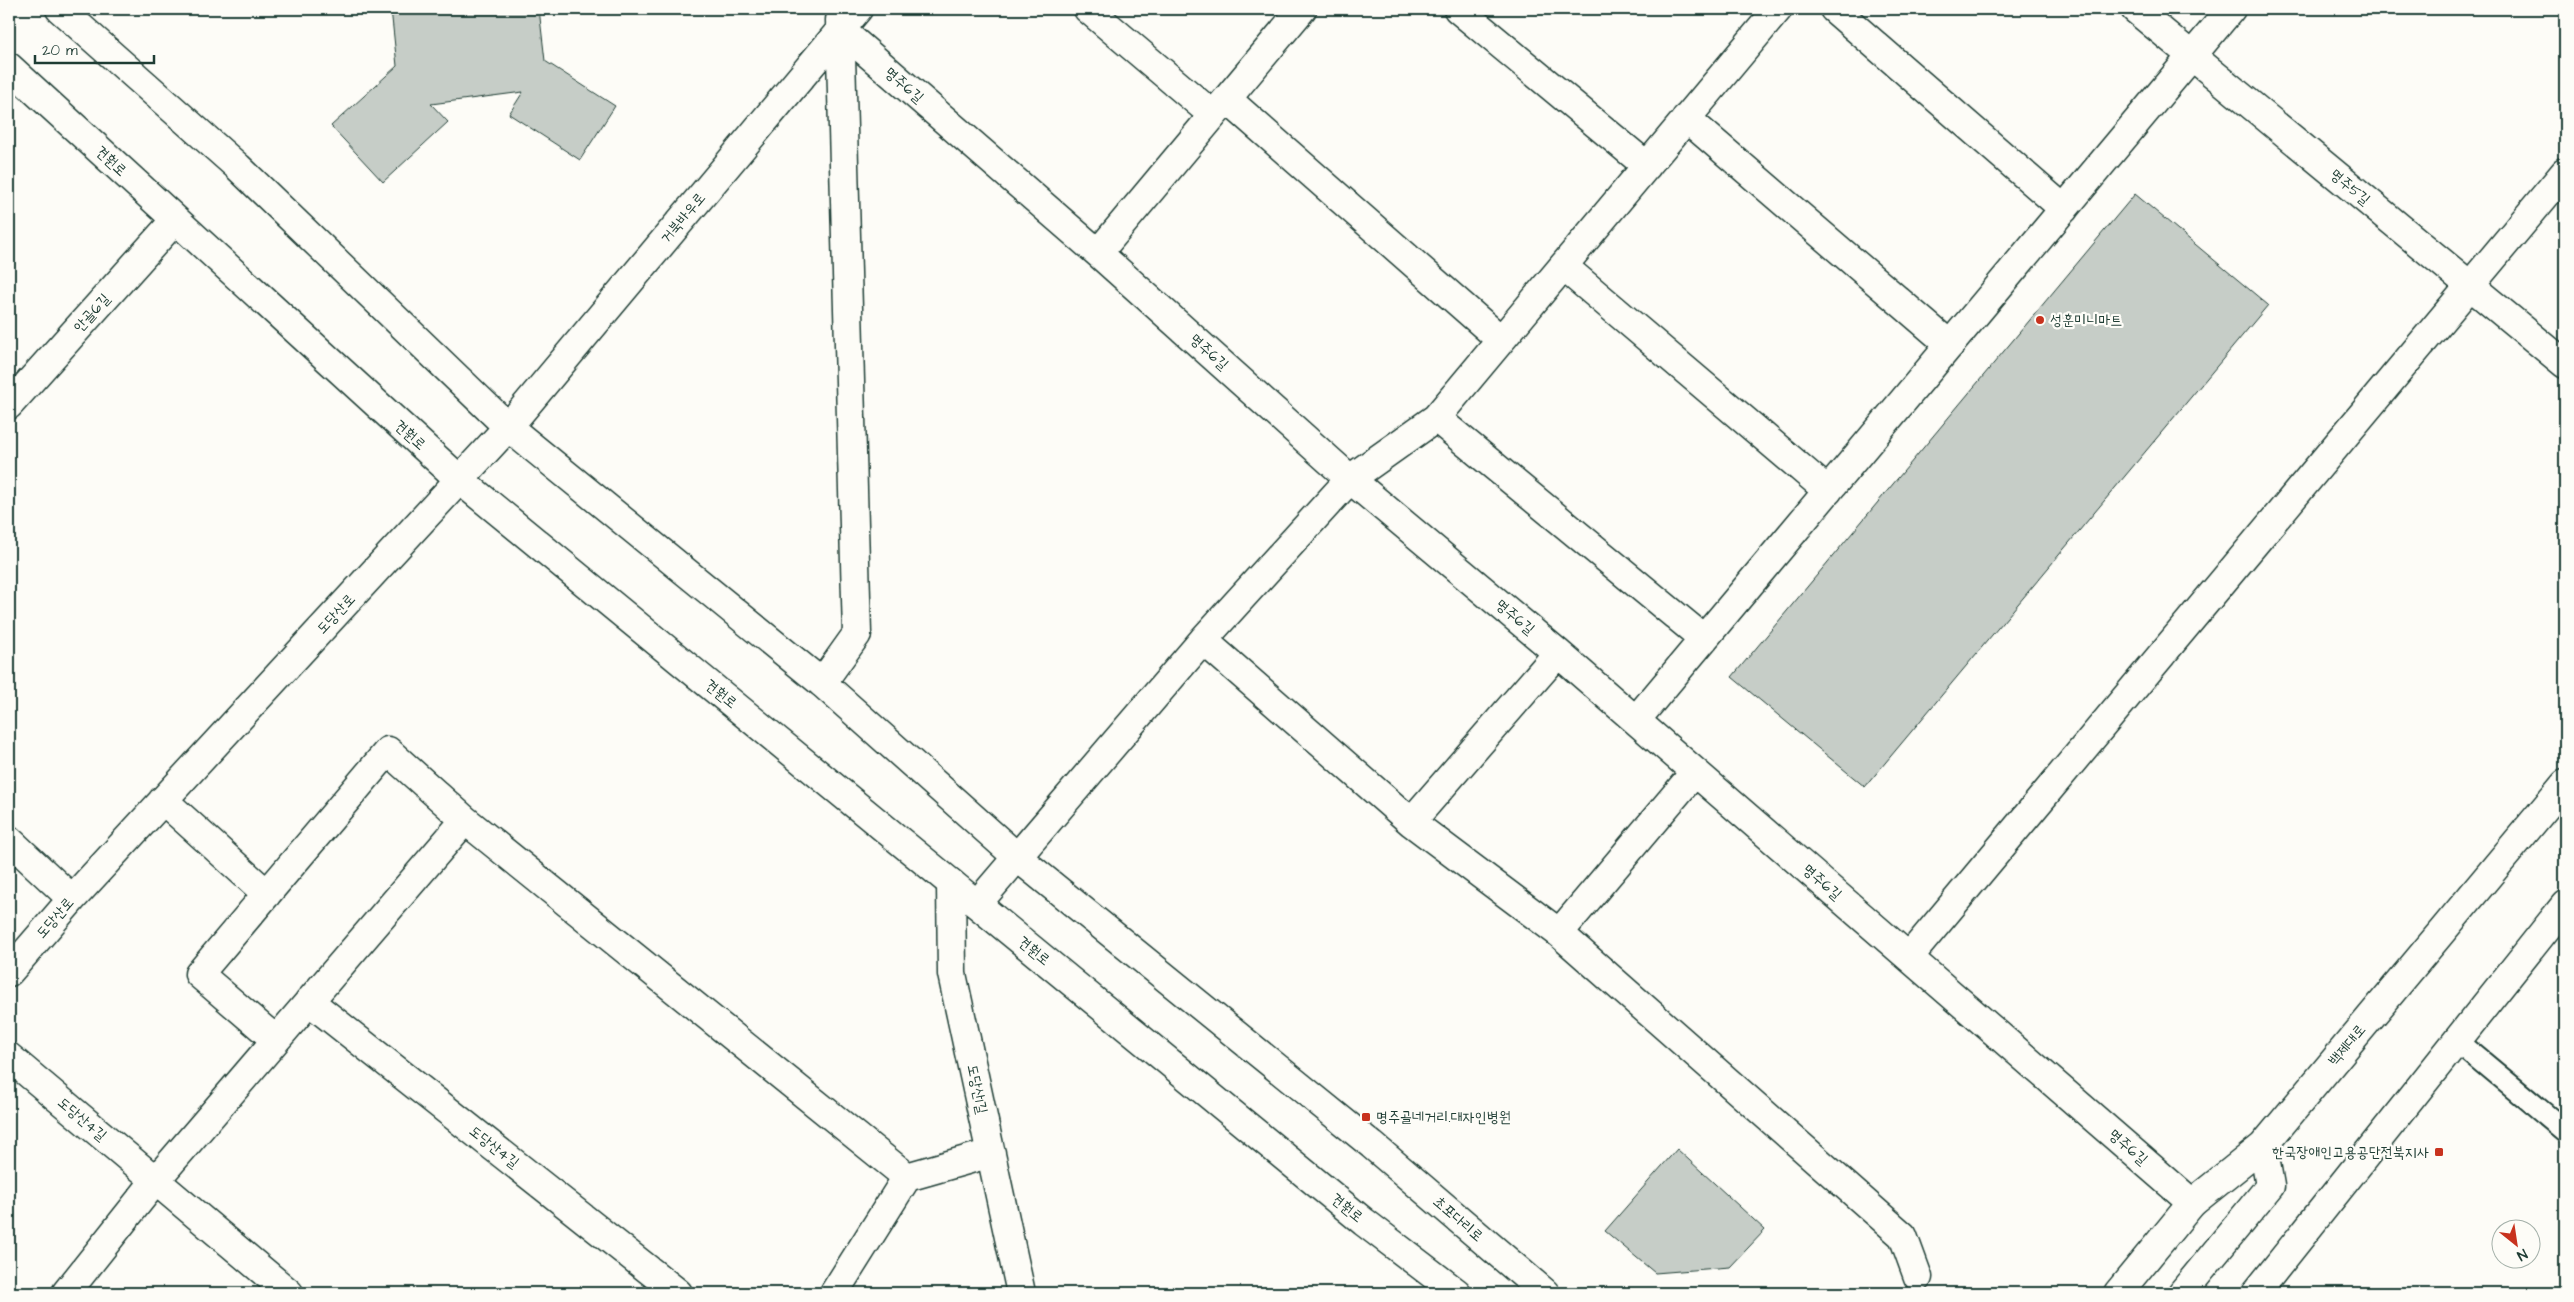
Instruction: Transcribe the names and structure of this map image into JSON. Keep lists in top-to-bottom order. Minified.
{"streets":{"street":["명주6길","견훤로","명주5길","거북바우로","안골6길","도당산로","백제대로","도당산1길","도당산4길","초포다리로"]},"crossings":[["명주6길","거북바우로"],["명주6길","백제대로"],["견훤로","안골6길"],["견훤로","도당산로"],["견훤로","도당산1길"],["거북바우로","도당산로"]],"places":{"other":["성훈미니마트"],"transit":["명주골네거리.대자인병원","한국장애인고용공단전북지사"]},"scale_bar":"20 m","north":"bottom right"}
